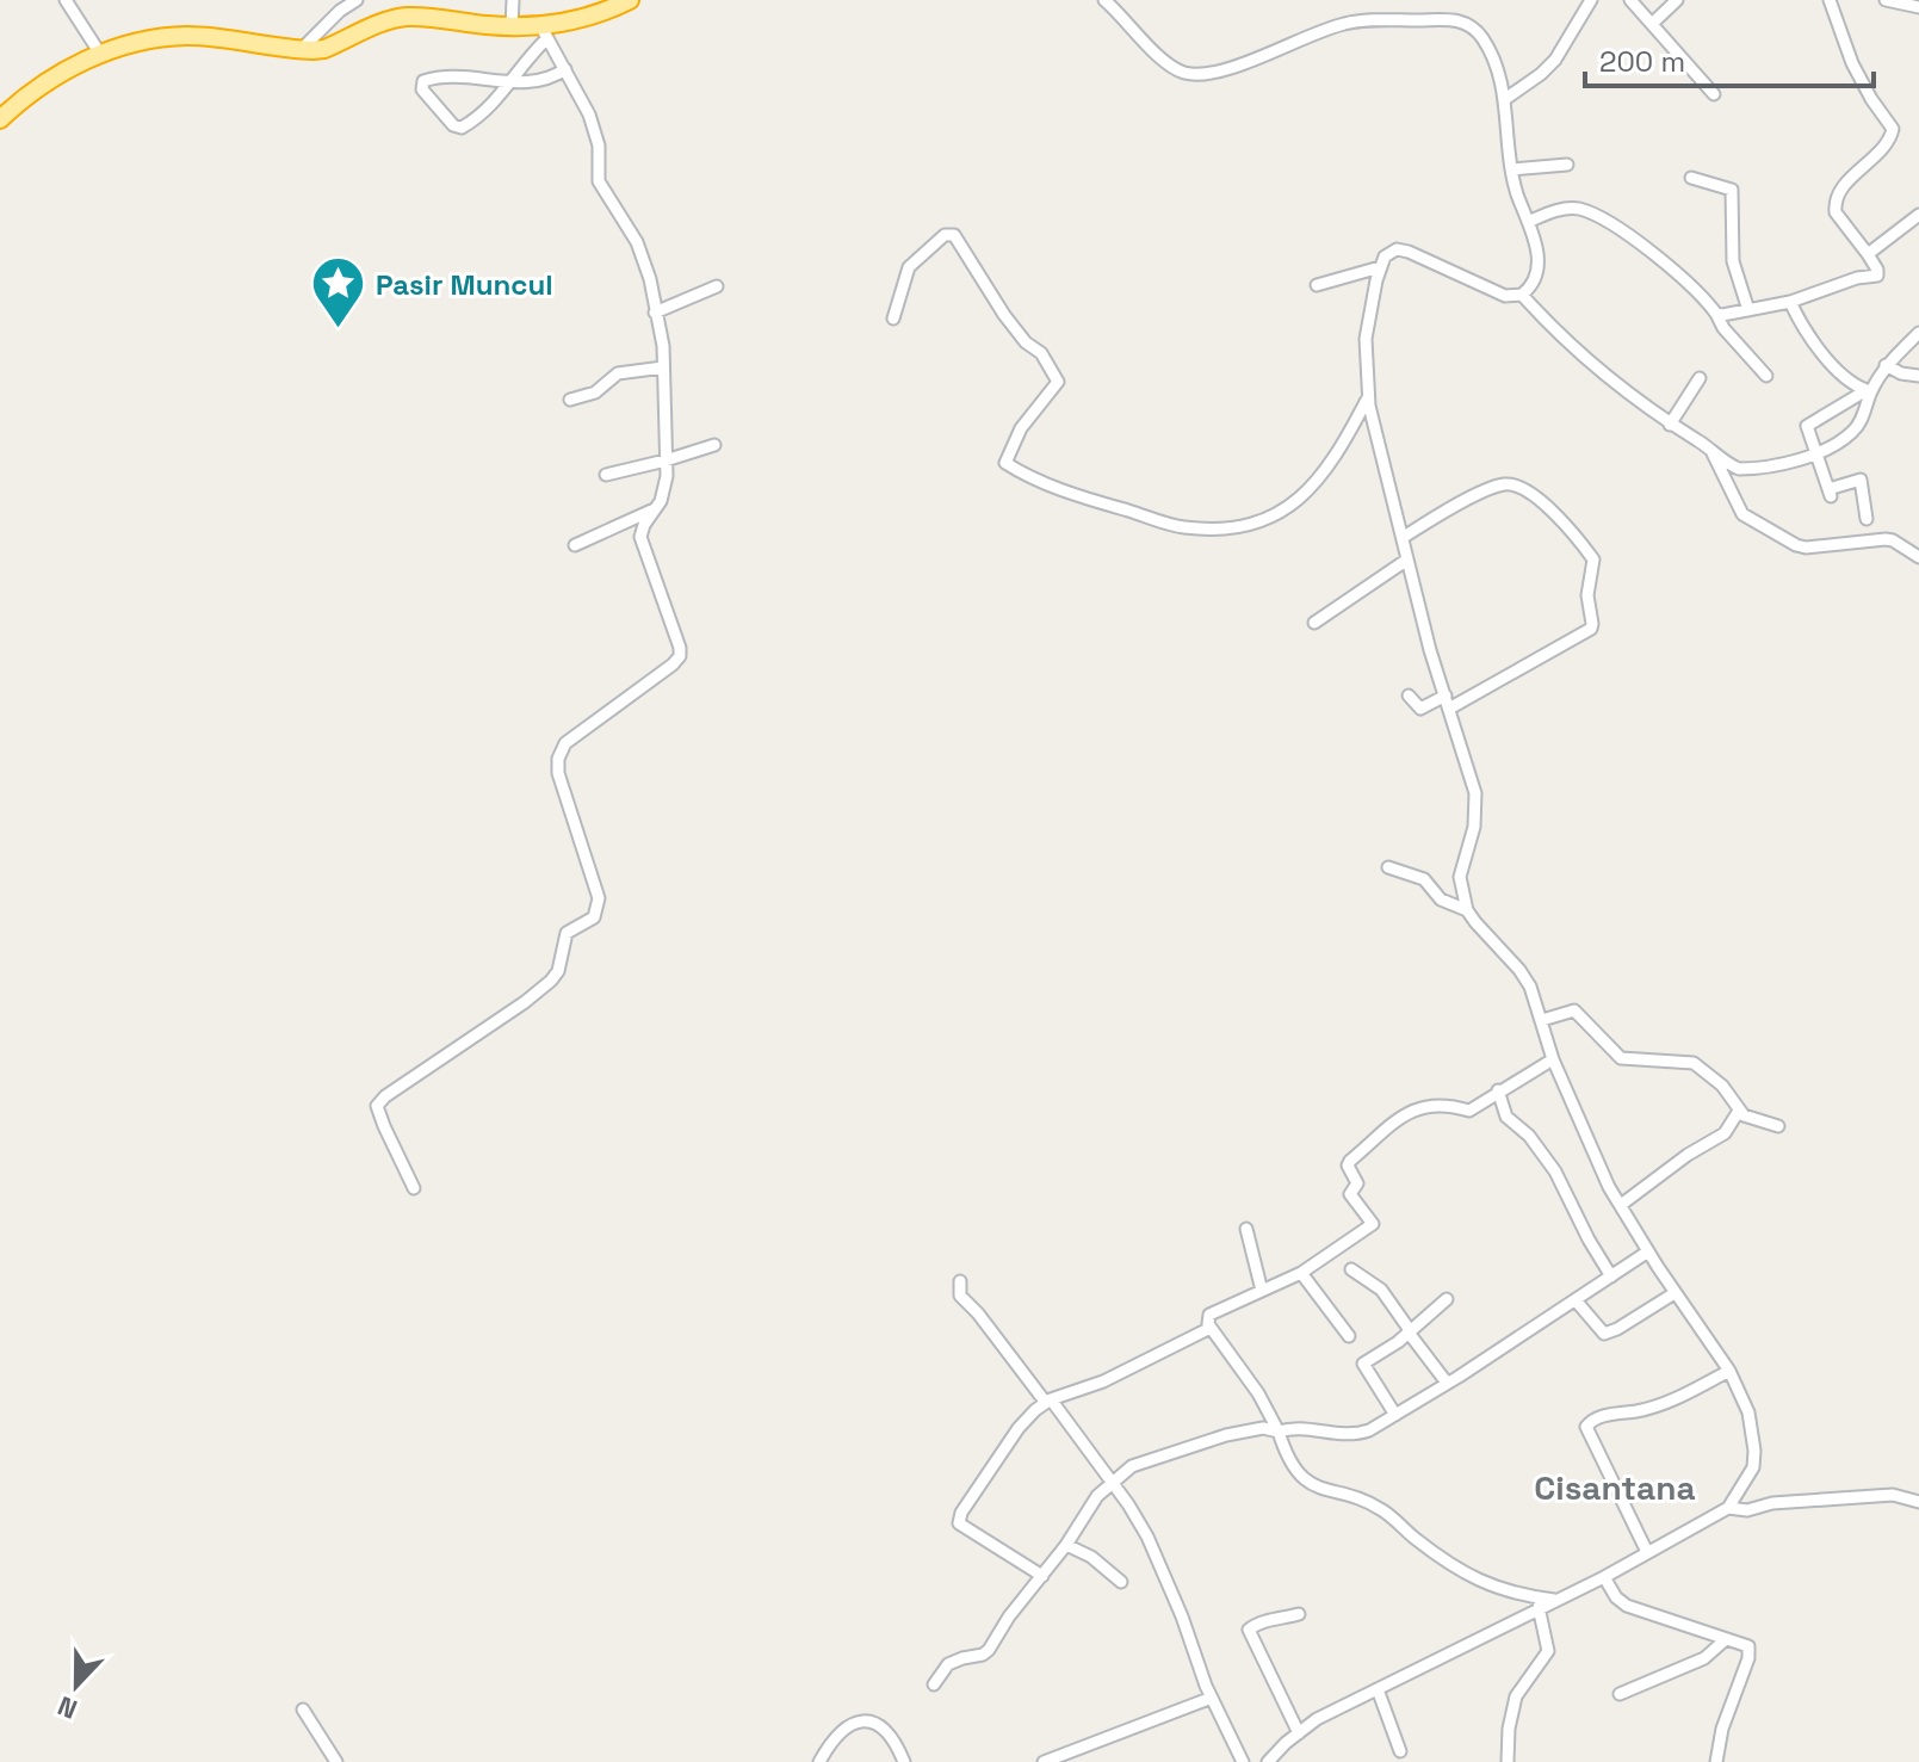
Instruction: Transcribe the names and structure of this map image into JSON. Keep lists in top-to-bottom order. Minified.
{"districts":["Cisantana"],"places":{"place":["Pasir Muncul"]},"scale_bar":"200 m","north":"bottom"}
